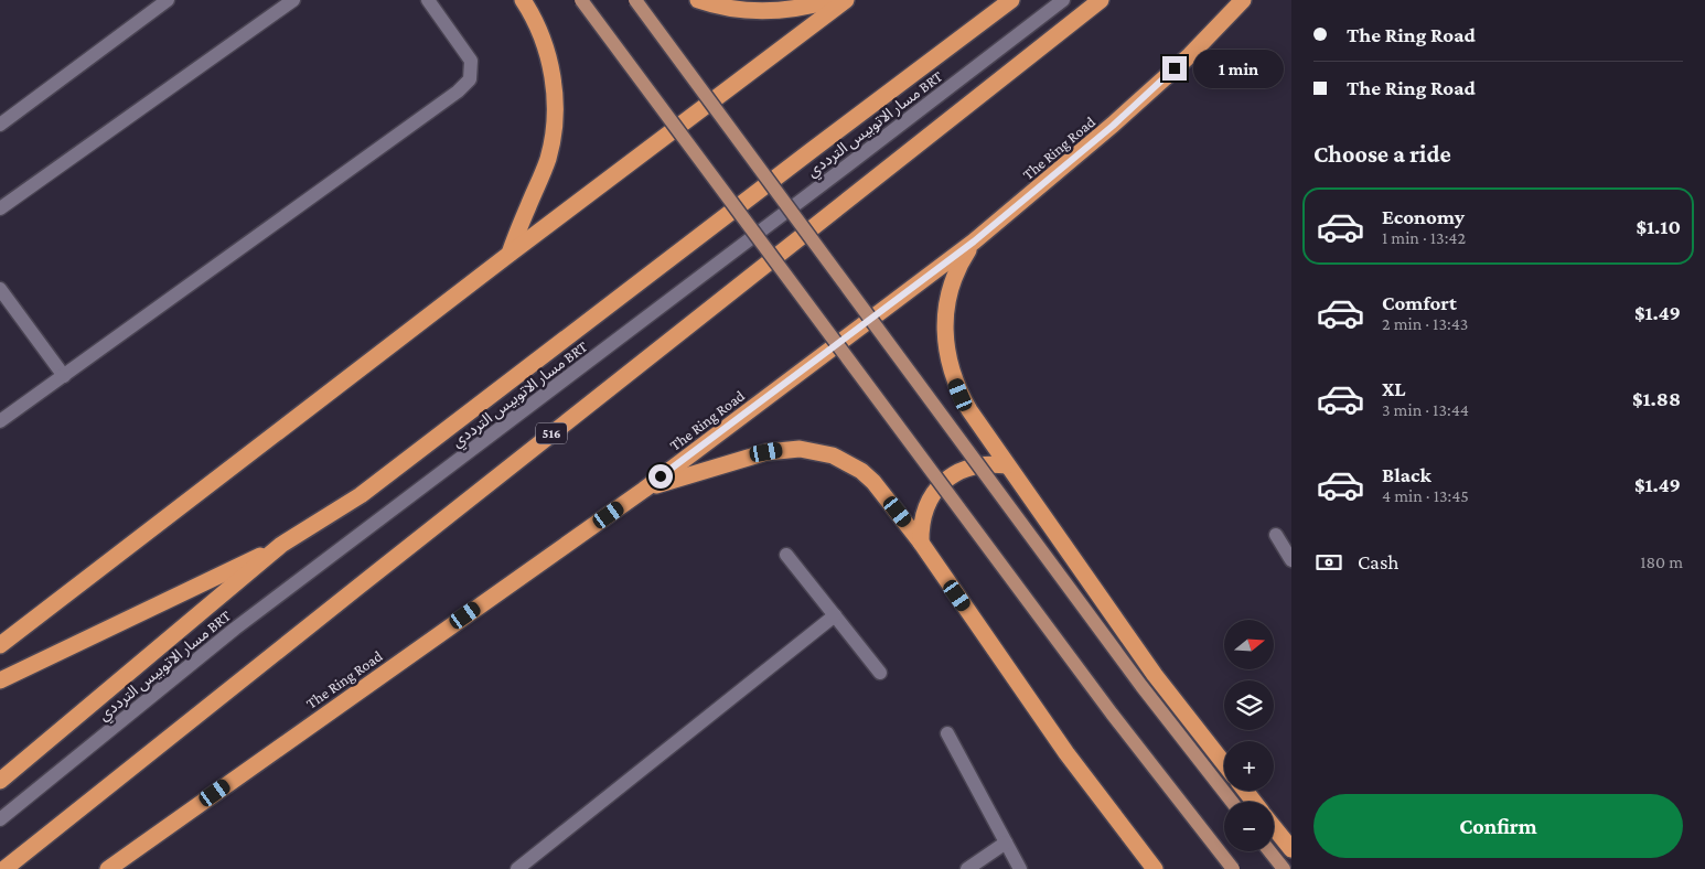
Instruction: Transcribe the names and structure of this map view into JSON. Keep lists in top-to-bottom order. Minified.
{"streets":{"highway":["The Ring Road","516"],"lane":["مسار الاتوبيس الترددي BRT"]},"north":"right","page":{"banner":["The Ring Road","The Ring Road"],"bubble":"1 min","heading":"Choose a ride","list":[{"name":"Economy","note":"1 min · 13:42","value":"$1.10"},{"name":"Comfort","note":"2 min · 13:43","value":"$1.49"},{"name":"XL","note":"3 min · 13:44","value":"$1.88"},{"name":"Black","note":"4 min · 13:45","value":"$1.49"}],"pay":["Cash","180 m"],"map_buttons":["+","−"],"buttons":"Confirm"}}
